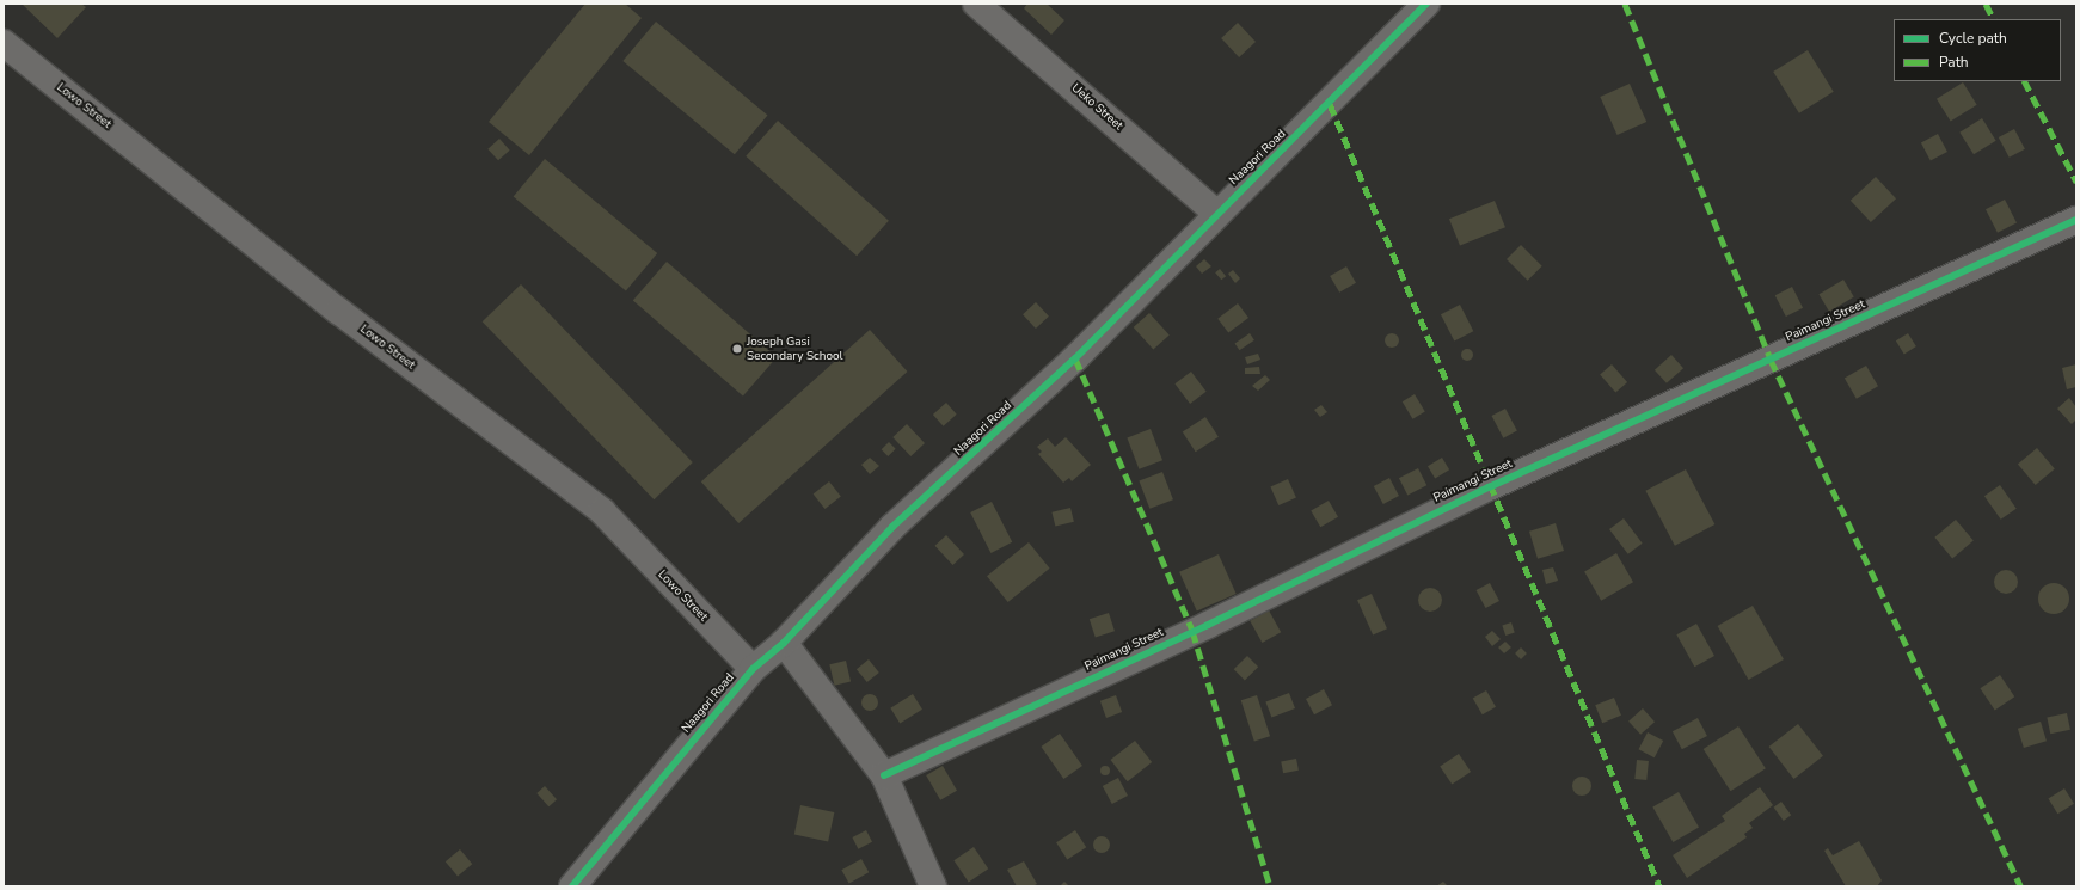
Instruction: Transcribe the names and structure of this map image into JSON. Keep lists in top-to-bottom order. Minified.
{"streets":{"street":["Lowo Street","Ueko Street","Naagori Road","Paimangi Street"]},"crossings":[["Lowo Street","Naagori Road"],["Ueko Street","Naagori Road"]],"places":["Joseph Gasi Secondary School"],"legend":["Cycle path","Path"]}
